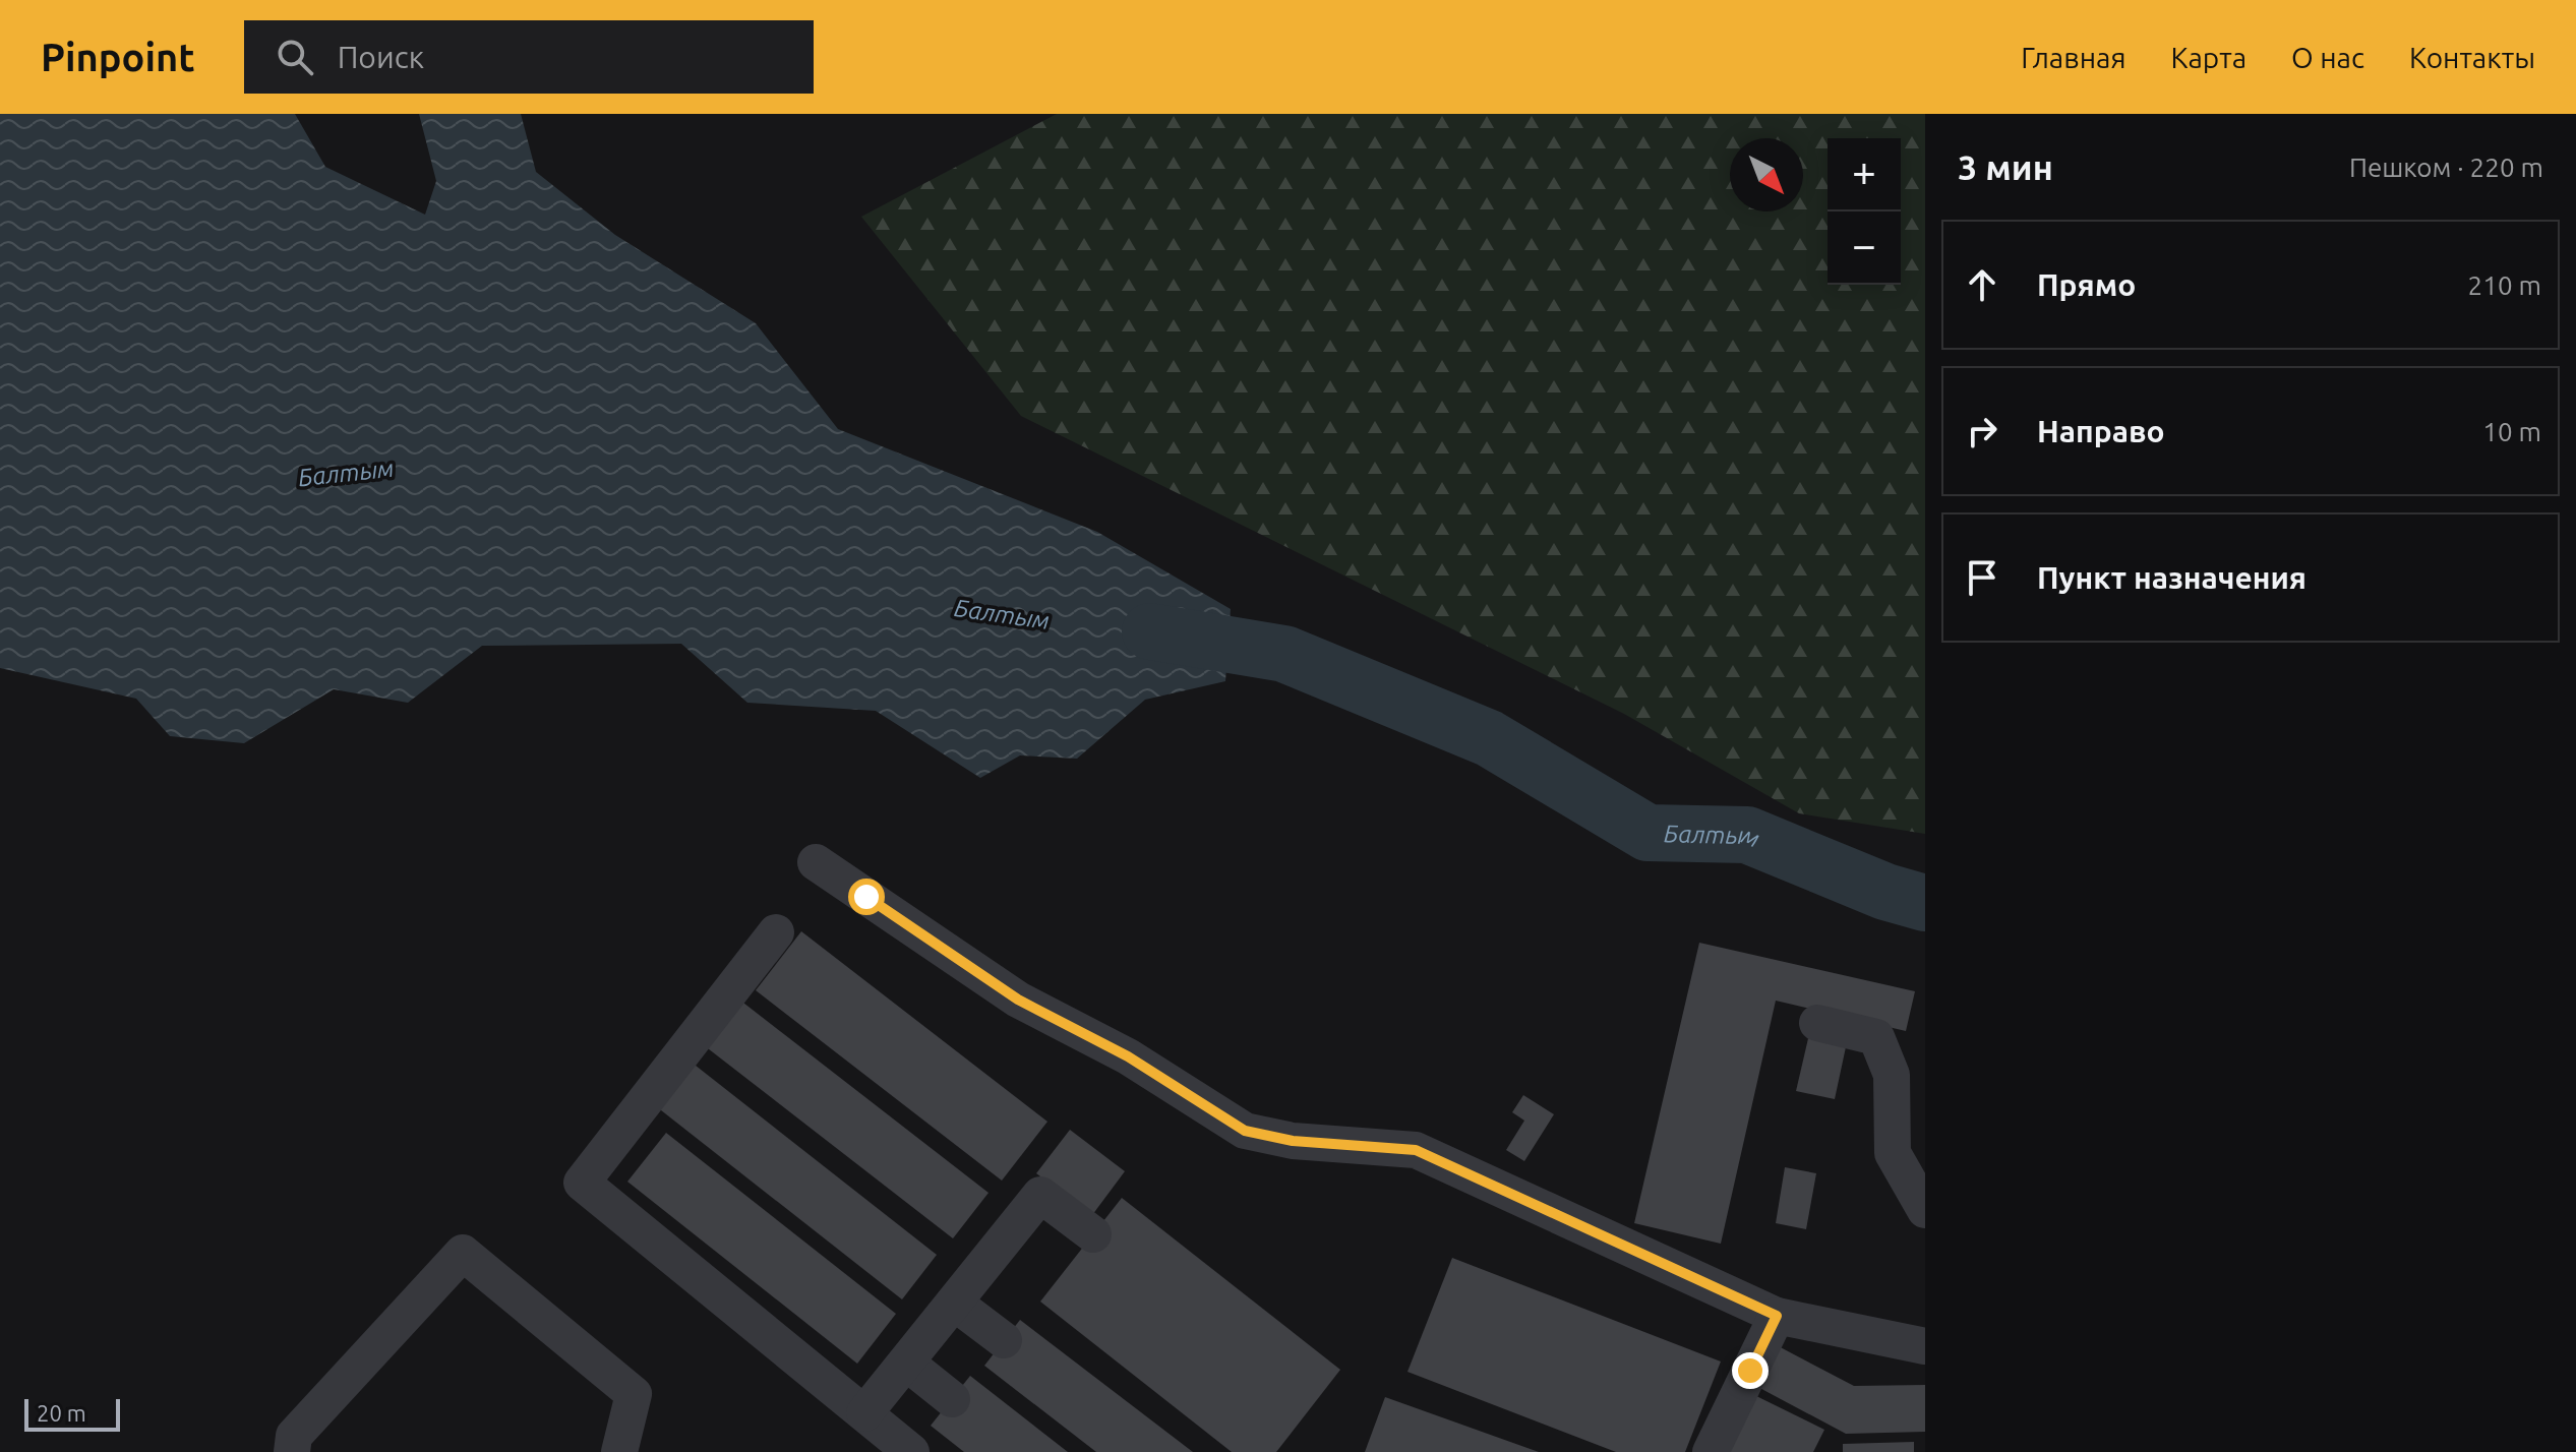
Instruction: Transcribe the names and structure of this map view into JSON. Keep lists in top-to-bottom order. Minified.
{"water":["Балтым"],"scale_bar":"20 m","north":"bottom right","page":{"header":"Pinpoint","search":"Поиск","nav":["Главная","Карта","О нас","Контакты"],"heading":["3 мин","Пешком · 220 m"],"map_buttons":["+","−"],"list":[["Прямо","210 m"],["Направо","10 m"],"Пункт назначения"],"scale":"20 m"}}
